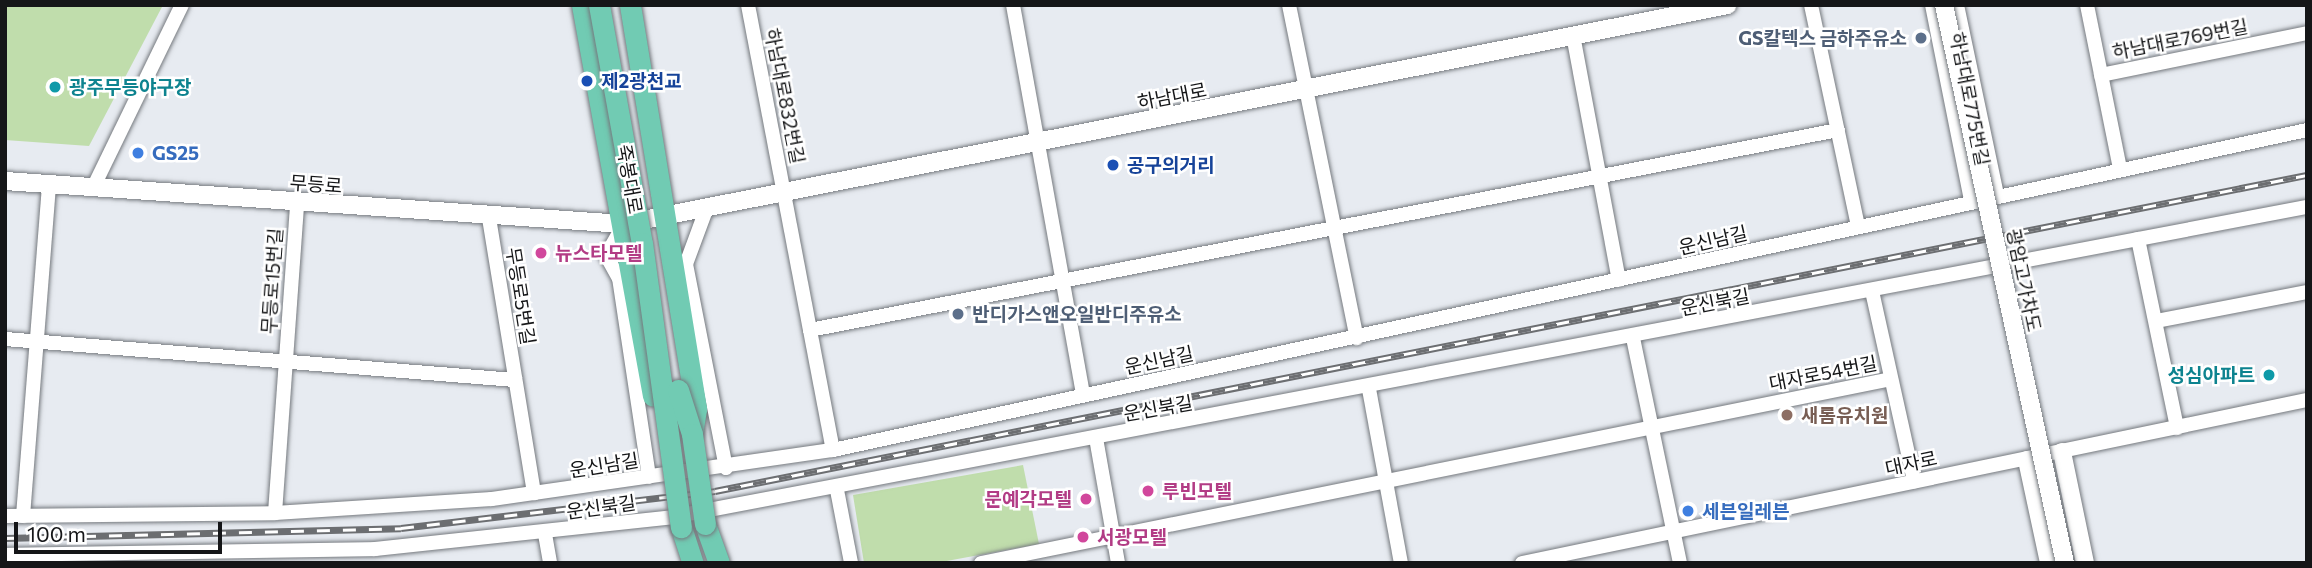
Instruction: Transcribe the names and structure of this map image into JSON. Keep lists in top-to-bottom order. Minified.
{"streets":{"main road":["죽봉대로"],"street":["하남대로769번길","하남대로832번길","하남대로","하남대로775번길","무등로","운신남길","광암고가차도","무등로15번길","무등로5번길","운신북길","대자로54번길","대자로"]},"crossings":[["하남대로769번길","운신남길"],["하남대로832번길","하남대로"],["하남대로832번길","운신남길"],["하남대로","무등로"],["하남대로775번길","운신남길"],["무등로","무등로15번길"],["무등로","무등로5번길"],["운신남길","무등로15번길"],["운신남길","무등로5번길"],["무등로15번길","무등로5번길"],["운신북길","대자로54번길"],["대자로54번길","대자로"]],"places":["GS칼텍스 금하주유소","제2광천교","광주무등야구장","GS25","공구의거리","뉴스타모텔","반디가스앤오일반디주유소","성심아파트","새롬유치원","루빈모텔","문예각모텔","세븐일레븐","서광모텔"],"scale_bar":"100 m"}
